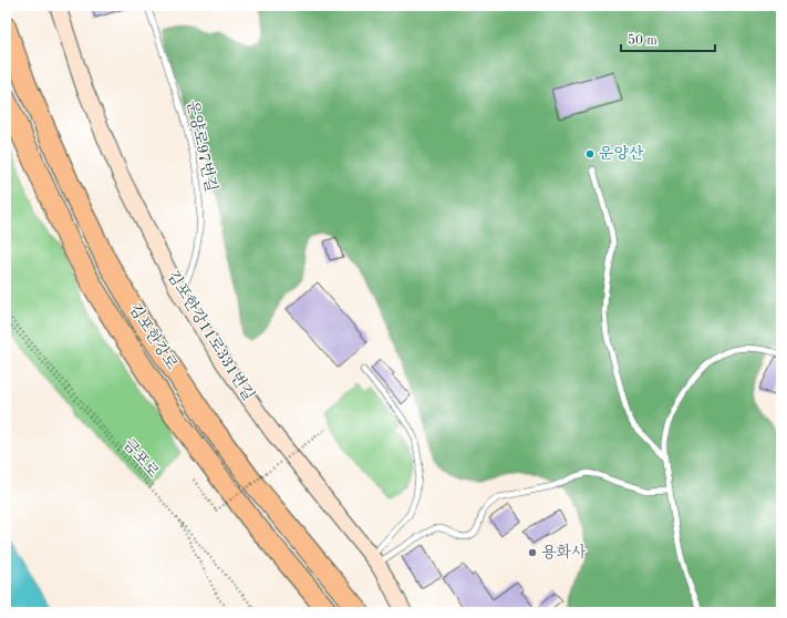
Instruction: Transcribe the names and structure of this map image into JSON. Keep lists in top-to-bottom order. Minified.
{"streets":{"highway":["김포한강로"],"main road":["김포한강11로331번길"],"lane":["운양로97번길"],"path":["금포로"]},"crossings":[["운양로97번길","김포한강11로331번길"]],"places":["운양산","용화사"],"scale_bar":"50 m"}
